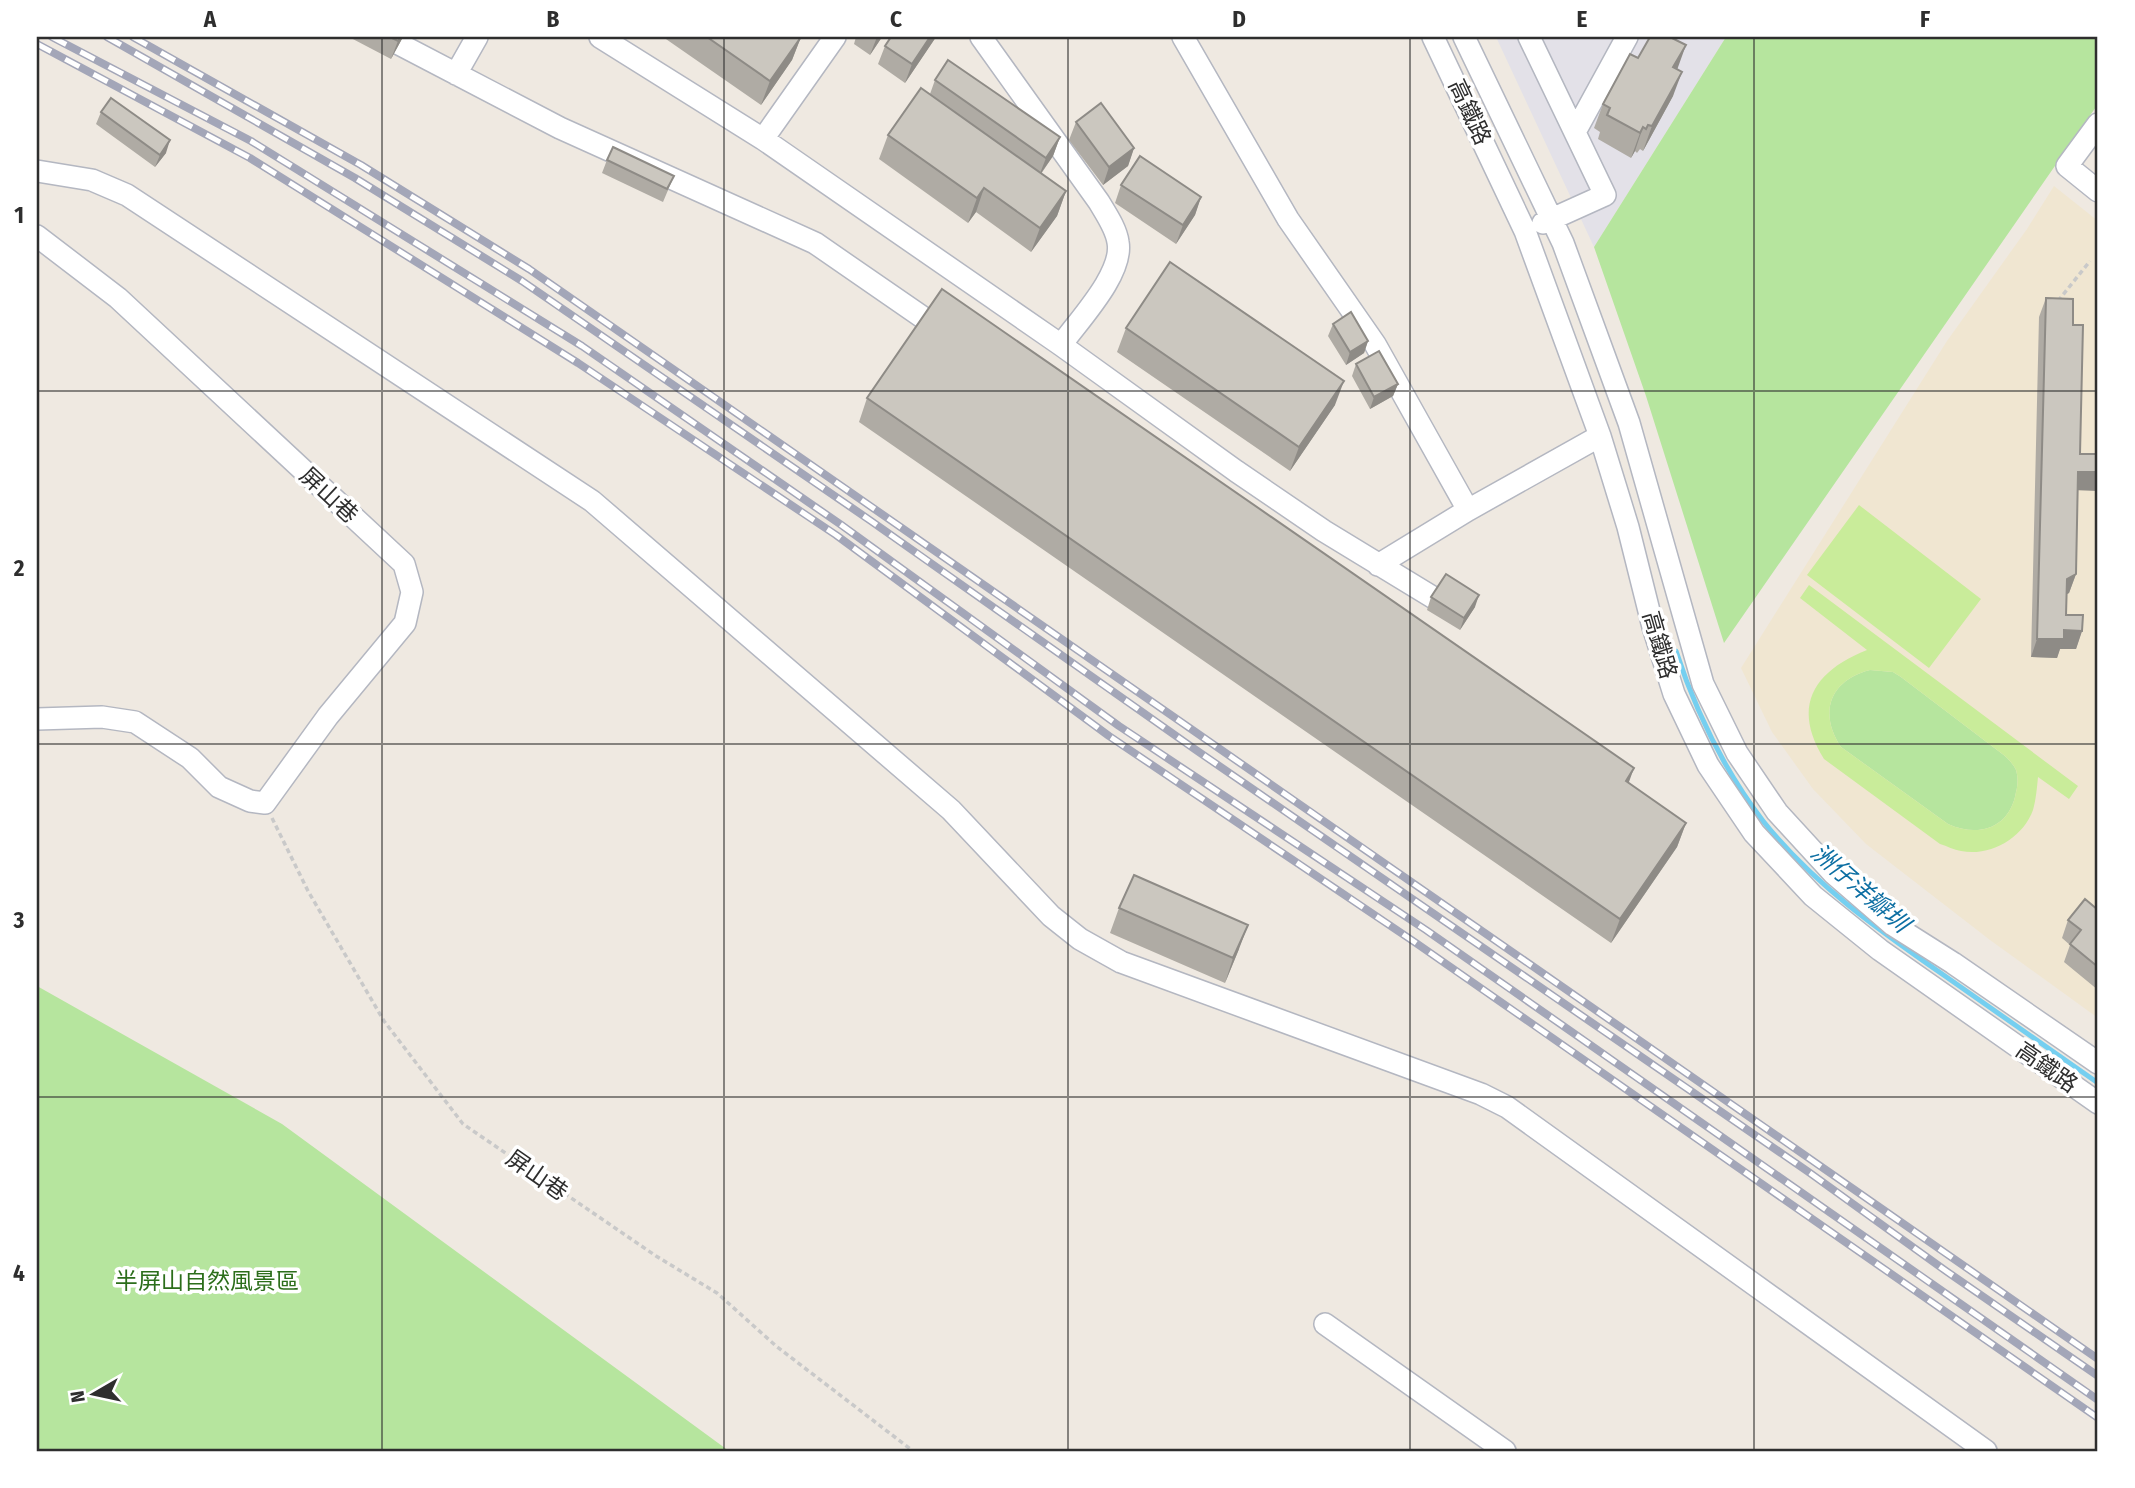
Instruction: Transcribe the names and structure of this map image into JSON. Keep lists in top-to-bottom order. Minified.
{"streets":{"street":["高鐵路","屏山巷"]},"water":["洲仔洋瓣圳"],"parks":["半屏山自然風景區"],"north":"left","grid":{"columns":["A","B","C","D","E","F"],"rows":["1","2","3","4"]}}
